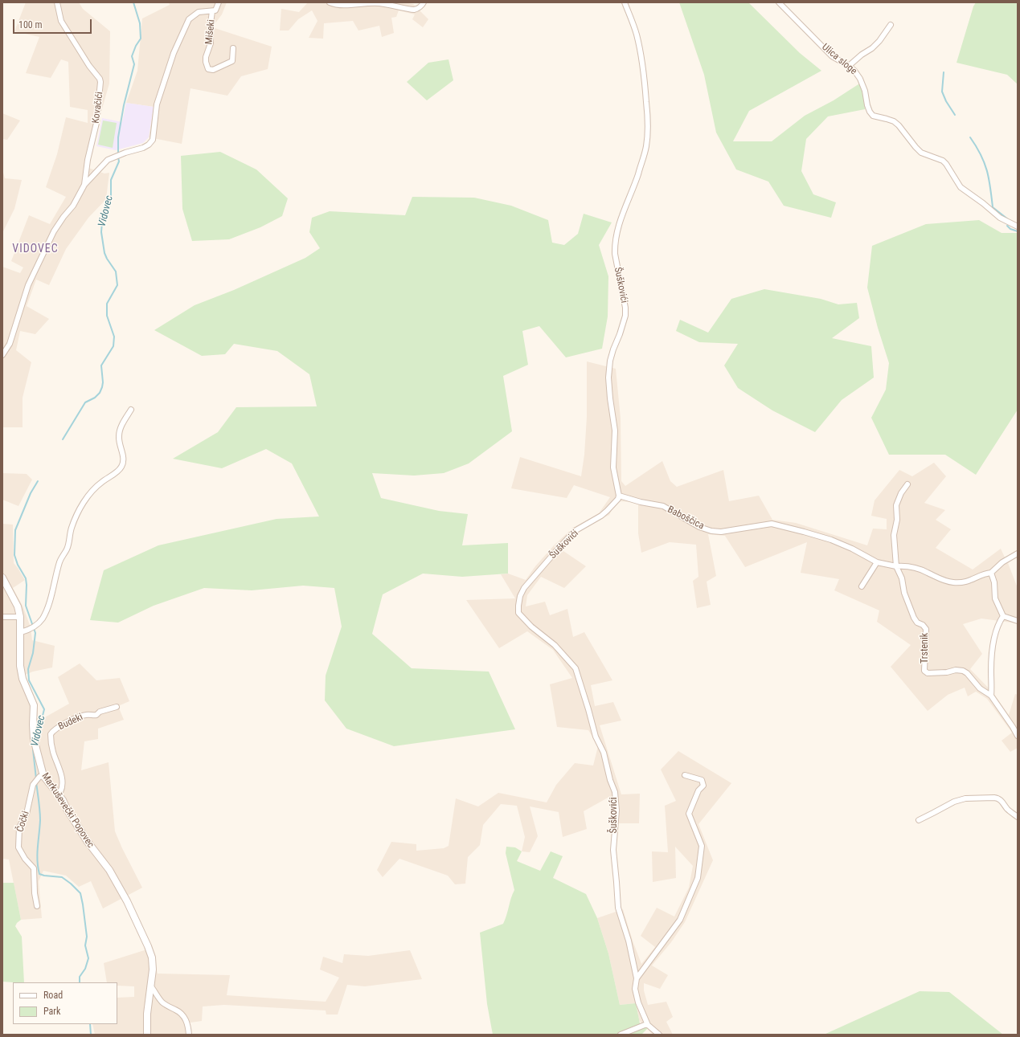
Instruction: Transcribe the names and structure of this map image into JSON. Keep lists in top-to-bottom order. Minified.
{"streets":{"street":["Mišeki","Ulica sloge","Kovačići","Šuškovići","Baboščica","Trstenik","Budeki","Markuševečki Popovec","Čočki"]},"crossings":[["Šuškovići","Baboščica"],["Budeki","Markuševečki Popovec"],["Markuševečki Popovec","Čočki"]],"districts":["VIDOVEC"],"water":["Vidovec"],"legend":["Road","Park"],"scale_bar":"100 m"}
